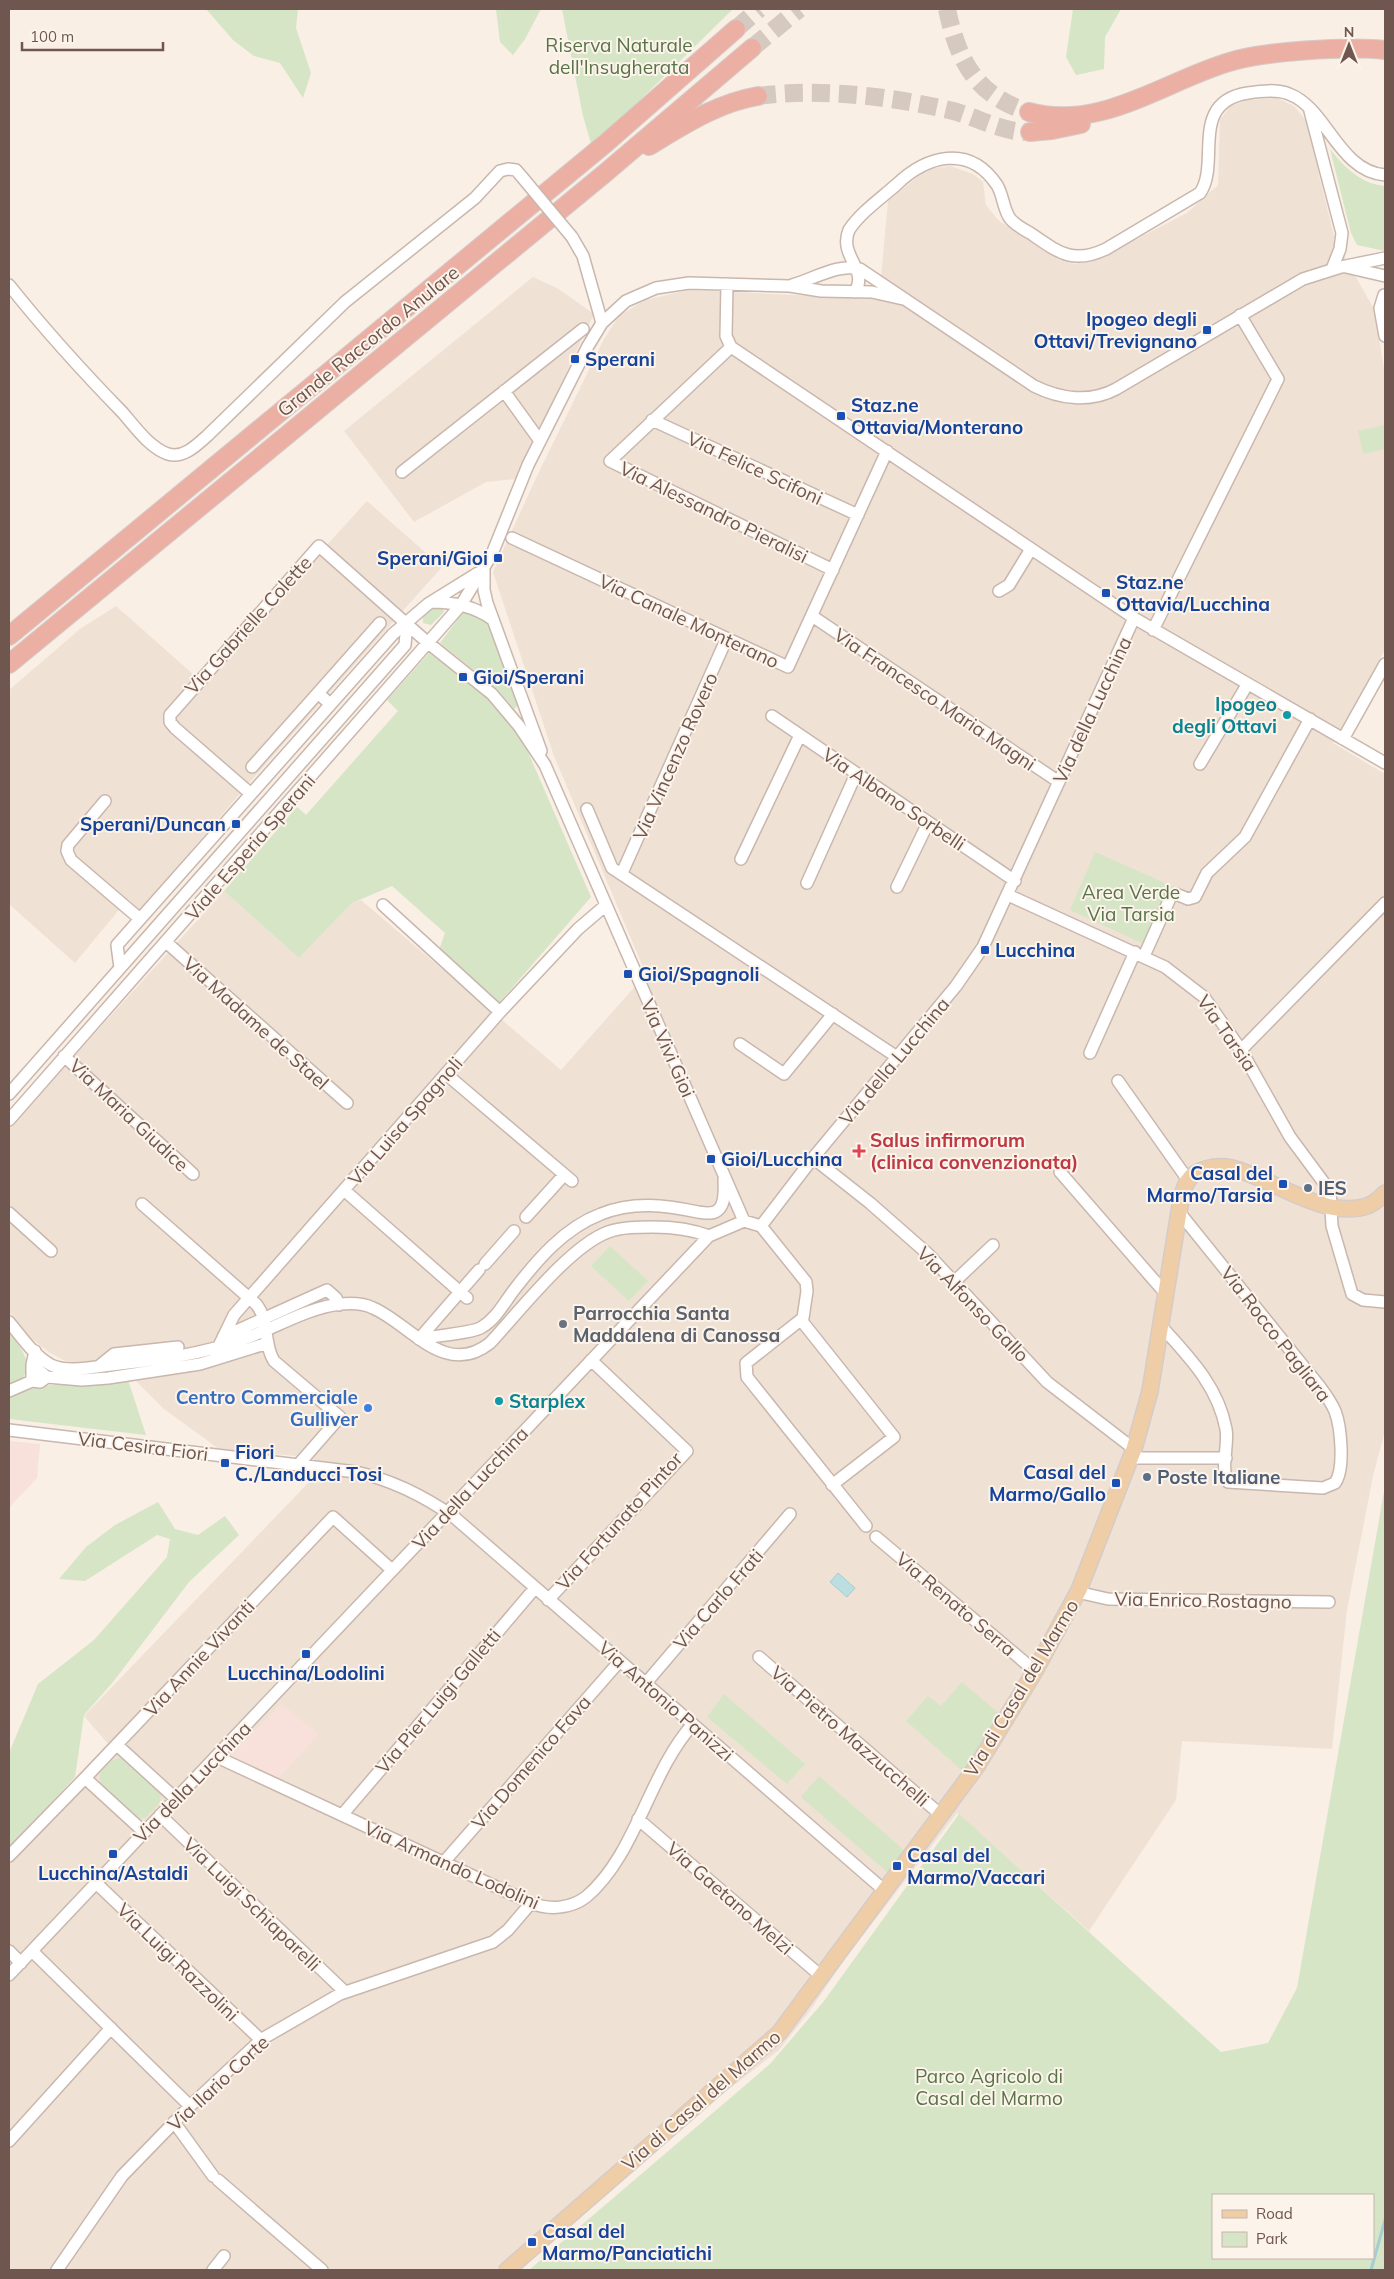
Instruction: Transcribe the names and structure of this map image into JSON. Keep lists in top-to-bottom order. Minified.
{"streets":{"highway":["Grande Raccordo Anulare"],"main road":["Via di Casal del Marmo"],"street":["Via Felice Scifoni","Via Alessandro Pieralisi","Via Canale Monterano","Via Gabrielle Colette","Via Francesco Maria Magni","Via della Lucchina","Via Vincenzo Rovero","Via Albano Sorbelli","Viale Esperia Sperani","Via Madame de Stael","Via Tarsia","Via Vivi Gioi","Via Maria Giudice","Via Luisa Spagnoli","Via Alfonso Gallo","Via Rocco Pagliara","Via Cesira Fiori","Via Fortunato Pintor","Via Carlo Frati","Via Enrico Rostagno","Via Renato Serra","Via Annie Vivanti","Via Pier Luigi Galletti","Via Antonio Panizzi","Via Pietro Mazzucchelli","Via Domenico Fava","Via Armando Lodolini","Via Gaetano Melzi","Via Luigi Schiaparelli","Via Luigi Razzolini","Via Ilario Corte"]},"crossings":[["Via Felice Scifoni","Via Alessandro Pieralisi"],["Via Felice Scifoni","Via Canale Monterano"],["Via Alessandro Pieralisi","Via Canale Monterano"],["Via Canale Monterano","Via Francesco Maria Magni"],["Via Canale Monterano","Via Vincenzo Rovero"],["Via Gabrielle Colette","Viale Esperia Sperani"],["Via Gabrielle Colette","Via Vivi Gioi"],["Via Francesco Maria Magni","Via della Lucchina"],["Via della Lucchina","Via Albano Sorbelli"],["Via della Lucchina","Via Tarsia"],["Via della Lucchina","Via Vivi Gioi"],["Via della Lucchina","Via Alfonso Gallo"],["Via della Lucchina","Via Cesira Fiori"],["Via della Lucchina","Via Fortunato Pintor"],["Via della Lucchina","Via Annie Vivanti"],["Via della Lucchina","Via Antonio Panizzi"],["Via della Lucchina","Via Armando Lodolini"],["Via della Lucchina","Via Luigi Schiaparelli"],["Via della Lucchina","Via Luigi Razzolini"],["Viale Esperia Sperani","Via Madame de Stael"],["Viale Esperia Sperani","Via Vivi Gioi"],["Viale Esperia Sperani","Via Maria Giudice"],["Via Vivi Gioi","Via Luisa Spagnoli"],["Via Alfonso Gallo","Via di Casal del Marmo"],["Via Rocco Pagliara","Via di Casal del Marmo"],["Via Cesira Fiori","Via Antonio Panizzi"],["Via Fortunato Pintor","Via Antonio Panizzi"],["Via Carlo Frati","Via Antonio Panizzi"],["Via Enrico Rostagno","Via di Casal del Marmo"],["Via Renato Serra","Via di Casal del Marmo"],["Via di Casal del Marmo","Via Antonio Panizzi"],["Via di Casal del Marmo","Via Pietro Mazzucchelli"],["Via di Casal del Marmo","Via Gaetano Melzi"],["Via Pier Luigi Galletti","Via Antonio Panizzi"],["Via Pier Luigi Galletti","Via Armando Lodolini"],["Via Antonio Panizzi","Via Domenico Fava"],["Via Antonio Panizzi","Via Armando Lodolini"],["Via Domenico Fava","Via Armando Lodolini"],["Via Armando Lodolini","Via Gaetano Melzi"],["Via Armando Lodolini","Via Ilario Corte"],["Via Luigi Schiaparelli","Via Ilario Corte"],["Via Luigi Razzolini","Via Ilario Corte"]],"parks":["Riserva Naturale dell'Insugherata","Area Verde Via Tarsia","Parco Agricolo di Casal del Marmo"],"places":{"transit":["Ipogeo degli Ottavi/Trevignano","Sperani","Staz.ne Ottavia/Monterano","Sperani/Gioi","Staz.ne Ottavia/Lucchina","Gioi/Sperani","Sperani/Duncan","Lucchina","Gioi/Spagnoli","Gioi/Lucchina","Casal del Marmo/Tarsia","Fiori C./Landucci Tosi","Casal del Marmo/Gallo","Lucchina/Lodolini","Lucchina/Astaldi","Casal del Marmo/Vaccari","Casal del Marmo/Panciatichi"],"other":["Ipogeo degli Ottavi","IES","Parrocchia Santa Maddalena di Canossa","Starplex","Centro Commerciale Gulliver","Poste Italiane"],"health":["Salus infirmorum (clinica convenzionata)"]},"legend":["Road","Park"],"scale_bar":"100 m","north":"top"}
